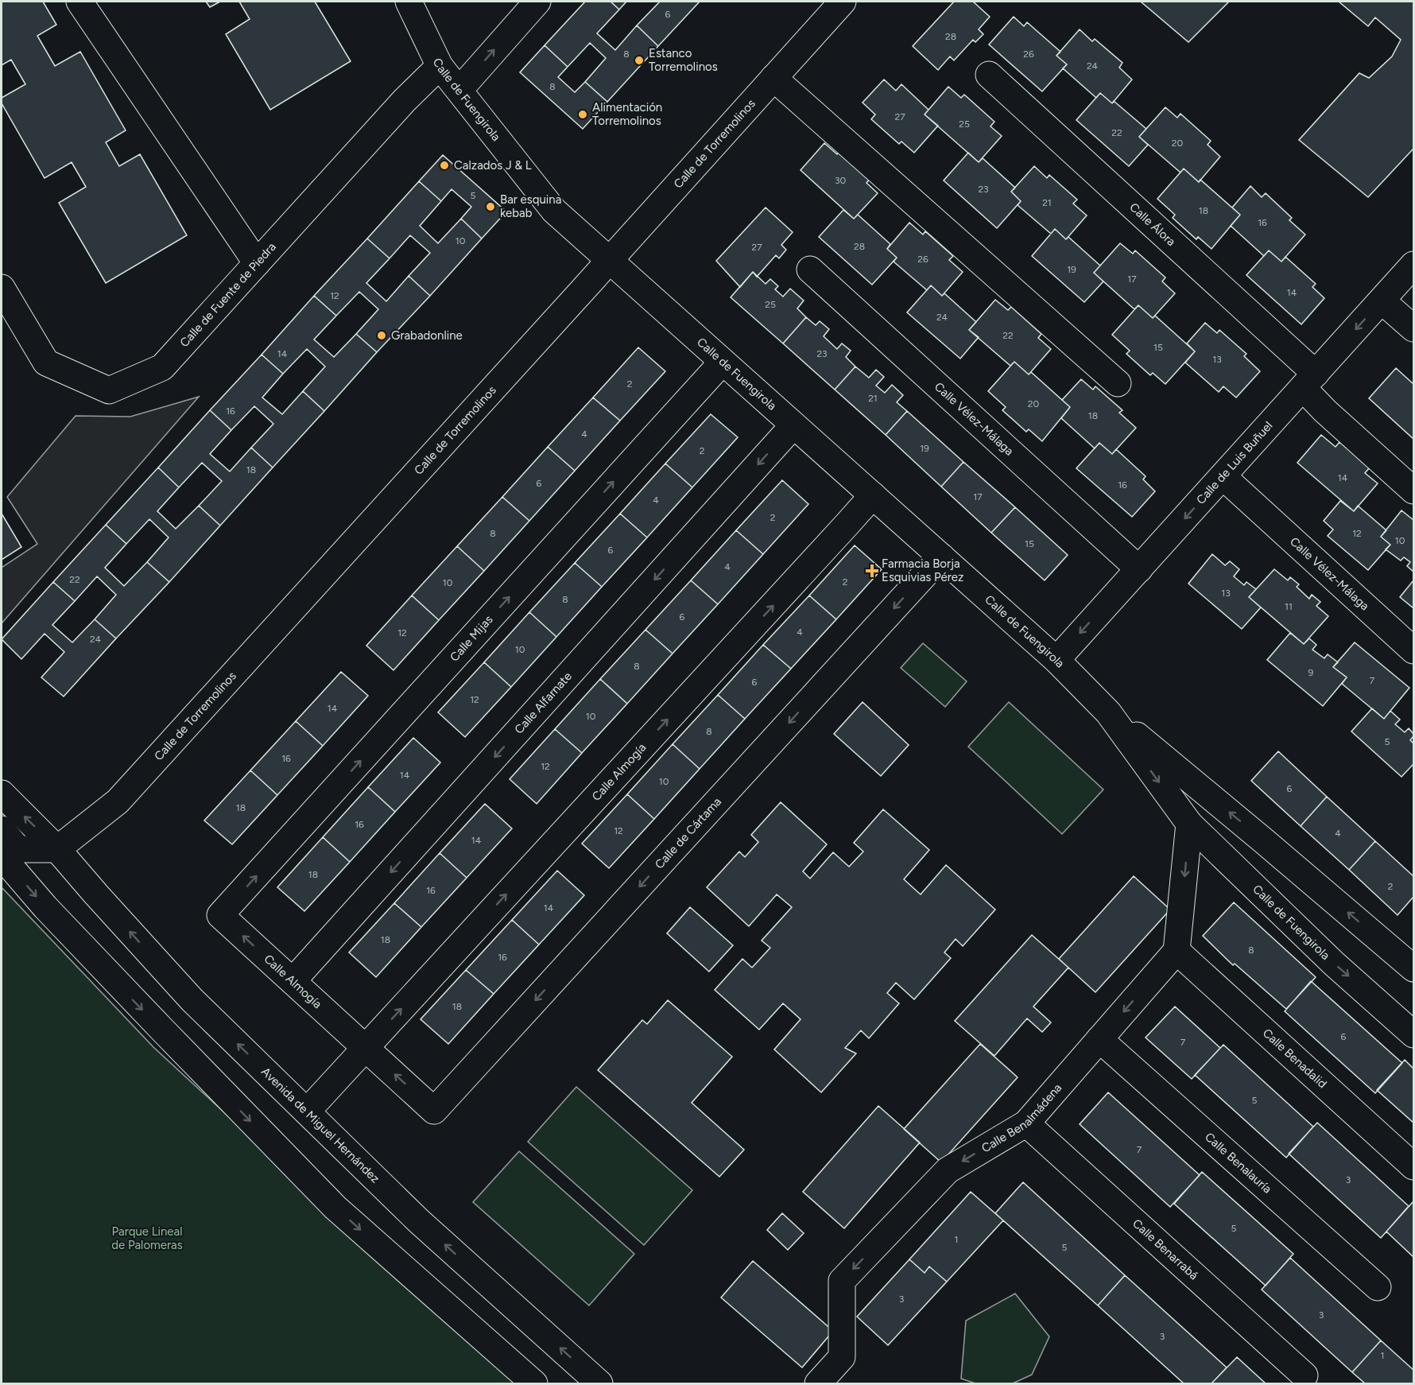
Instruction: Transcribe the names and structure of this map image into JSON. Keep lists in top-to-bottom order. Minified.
{"streets":{"street":["Calle de Fuengirola","Calle de Torremolinos","Calle Álora","Calle de Fuente de Piedra","Calle Vélez-Málaga","Calle de Luis Buñuel","Calle Mijas","Calle Alfarnate","Calle Almogía","Calle de Cártama","Calle Benadalid","Calle Benalmádena","Avenida de Miguel Hernández","Calle Benalauría","Calle Benarrabá"]},"crossings":[["Calle de Fuengirola","Calle de Torremolinos"],["Calle de Fuengirola","Calle de Fuente de Piedra"],["Calle de Fuengirola","Calle de Luis Buñuel"],["Calle de Fuengirola","Calle Mijas"],["Calle de Fuengirola","Calle Alfarnate"],["Calle de Fuengirola","Calle Almogía"],["Calle de Fuengirola","Calle de Cártama"],["Calle de Torremolinos","Avenida de Miguel Hernández"],["Calle Álora","Calle de Luis Buñuel"],["Calle Vélez-Málaga","Calle de Luis Buñuel"],["Calle Mijas","Calle Almogía"],["Calle Alfarnate","Calle Almogía"],["Calle Almogía","Calle de Cártama"],["Calle Almogía","Avenida de Miguel Hernández"],["Calle Benadalid","Calle Benalmádena"],["Calle Benalmádena","Calle Benalauría"],["Calle Benalmádena","Calle Benarrabá"]],"one_way":["Calle de Luis Buñuel","Calle Mijas","Calle Alfarnate","Calle Almogía","Calle de Cártama","Calle Benalmádena"],"parks":["Parque Lineal de Palomeras"],"places":{"other":["Estanco Torremolinos","Alimentación Torremolinos","Calzados J & L","Bar esquina kebab","Grabadonline"],"health":["Farmacia Borja Esquivias Pérez"]},"house_numbers":["6","28","8","26","24","8","27","25","22","20","30","23","5","21","18","16","10","28","27","26","19","17","14","12","25","24","22","15","14","23","13","2","21","20","16","18","4","19","2","18","14","6","16","17","4","2","8","12","10","15","6","4","22","2","10","13","8","11","6","4","12","24","10","8","9","7","6","12","14","10","8","5","16","12","14","10","6","18","16","12","4","14","18","2","16","14","18","8","16","18","6","7","5","7","3","5","1","5","3","3","3","1"]}
